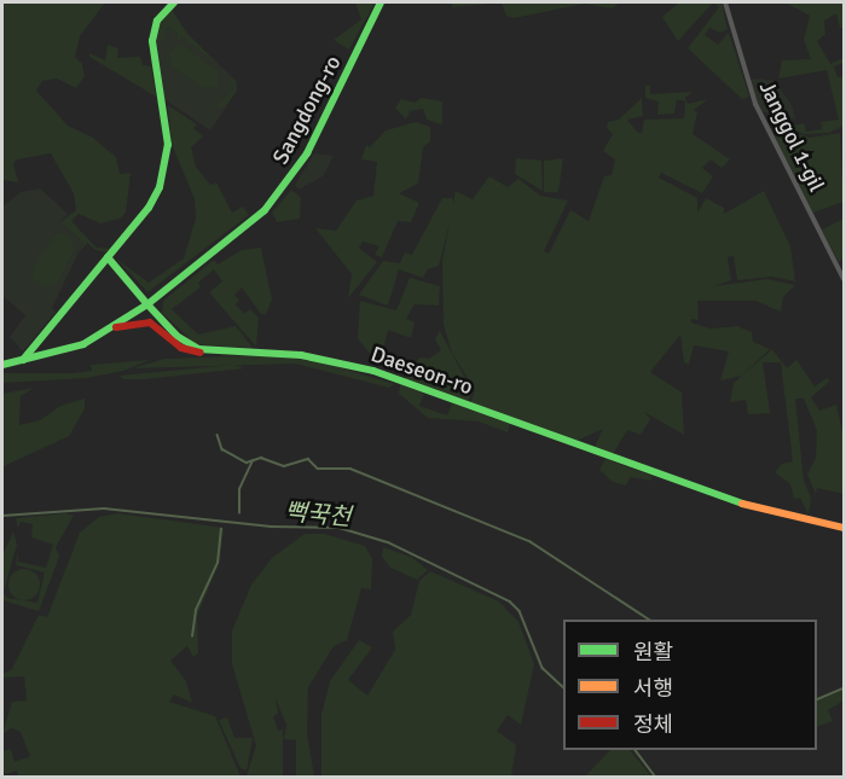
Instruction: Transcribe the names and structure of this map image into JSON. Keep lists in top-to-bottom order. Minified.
{"streets":{"street":["Sangdong-ro","Janggol 1-gil","Daeseon-ro"]},"crossings":[["Sangdong-ro","Daeseon-ro"]],"water":["뻑꾹천"],"legend":["원활","서행","정체"]}
